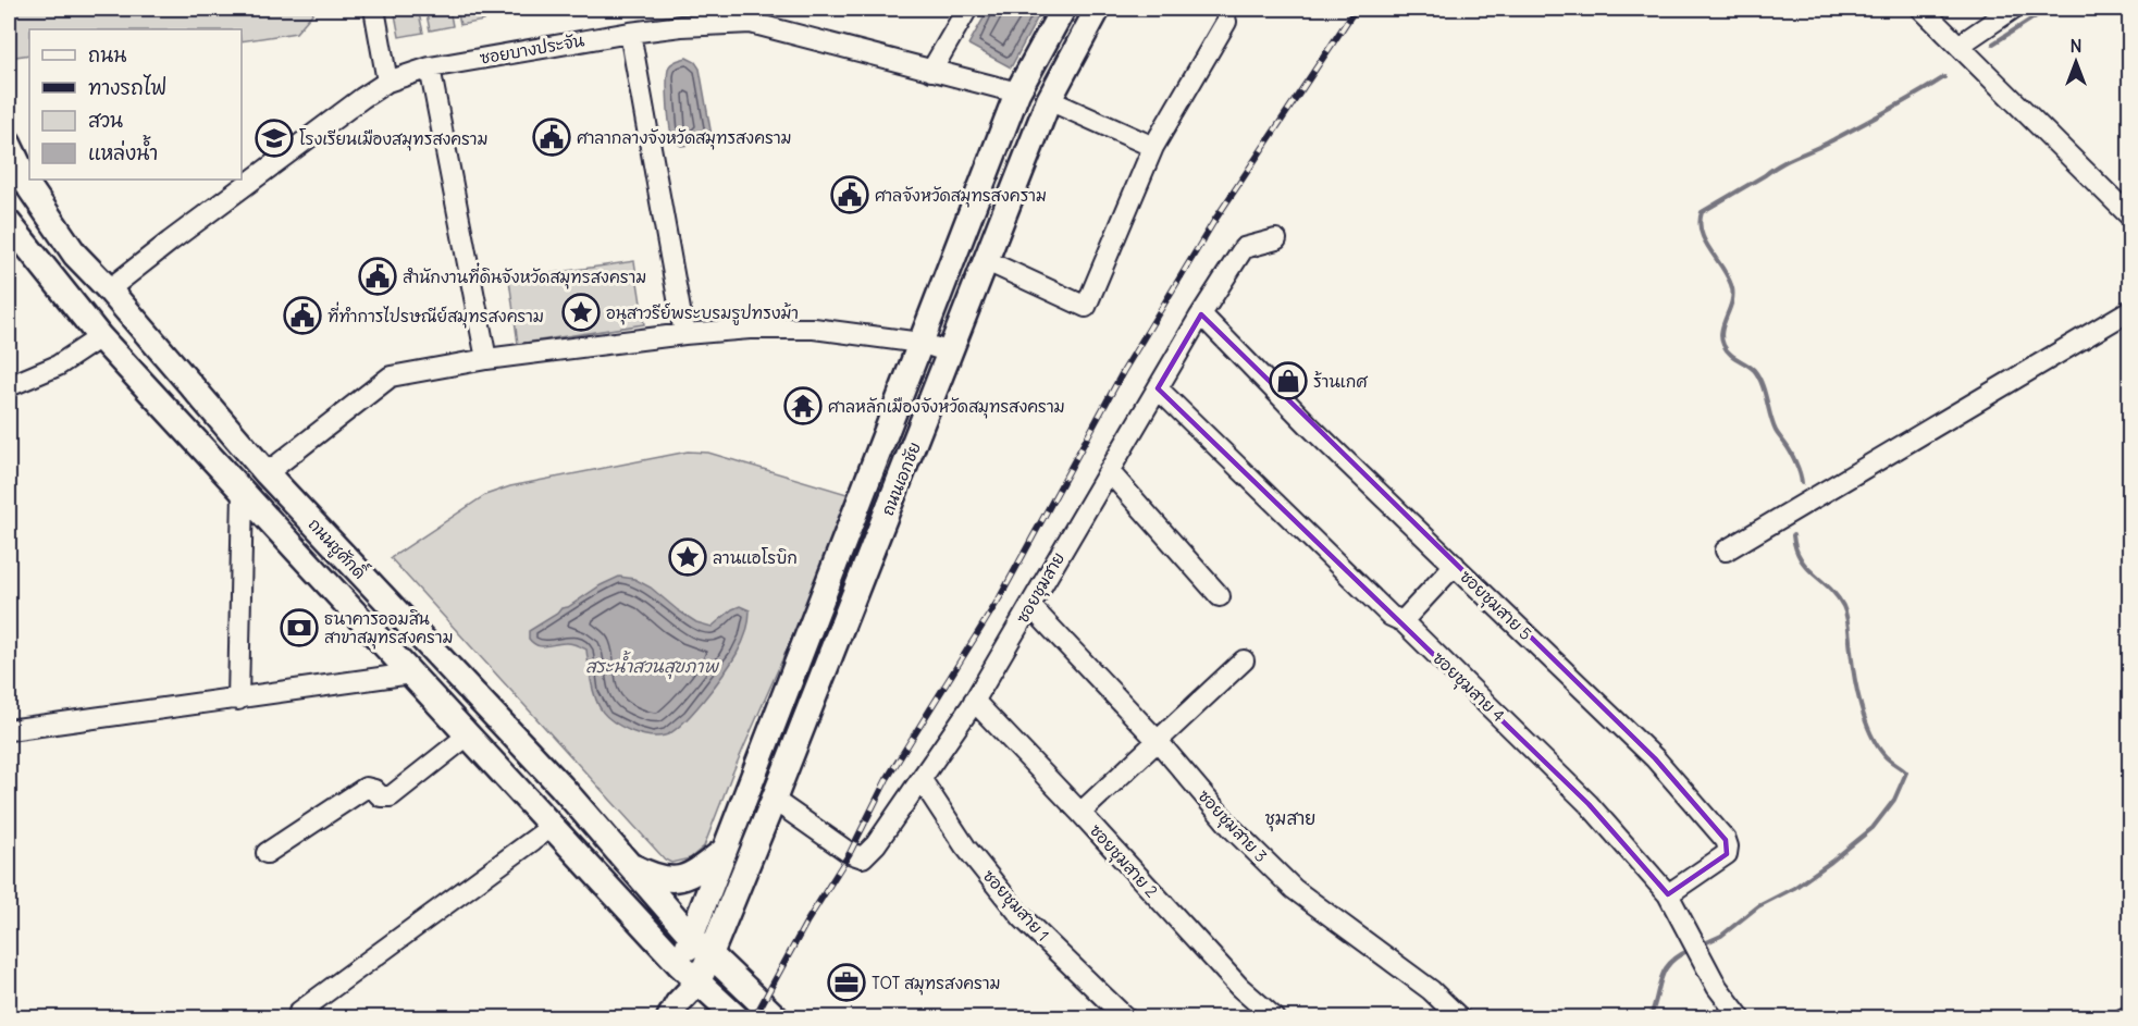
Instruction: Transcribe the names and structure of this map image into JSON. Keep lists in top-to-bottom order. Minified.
{"streets":{"main road":["ถนนเอกชัย","ถนนชูศักดิ์"],"street":["ซอยบางประจัน","ซอยชุมสาย","ซอยชุมสาย 5","ซอยชุมสาย 4","ซอยชุมสาย 3","ซอยชุมสาย 2","ซอยชุมสาย 1"]},"crossings":[["ซอยบางประจัน","ถนนเอกชัย"],["ซอยบางประจัน","ถนนชูศักดิ์"],["ถนนเอกชัย","ถนนชูศักดิ์"],["ถนนเอกชัย","ซอยชุมสาย"],["ซอยชุมสาย","ซอยชุมสาย 5"],["ซอยชุมสาย","ซอยชุมสาย 4"],["ซอยชุมสาย","ซอยชุมสาย 3"],["ซอยชุมสาย","ซอยชุมสาย 2"],["ซอยชุมสาย","ซอยชุมสาย 1"],["ซอยชุมสาย 5","ซอยชุมสาย 4"]],"districts":["ชุมสาย"],"water":["สระน้ำสวนสุขภาพ"],"places":{"public building":["ศาลากลางจังหวัดสมุทรสงคราม","ศาลจังหวัดสมุทรสงคราม","สำนักงานที่ดินจังหวัดสมุทรสงคราม","ที่ทำการไปรษณีย์สมุทรสงคราม"],"school or university":["โรงเรียนเมืองสมุทรสงคราม"],"place":["อนุสาวรีย์พระบรมรูปทรงม้า","ลานแอโรบิก"],"shop":["ร้านเกศ"],"temple":["ศาลหลักเมืองจังหวัดสมุทรสงคราม"],"bank":["ธนาคารออมสิน สาขาสมุทรสงคราม"],"office":["TOT สมุทรสงคราม"]},"legend":["ถนน","ทางรถไฟ","สวน","แหล่งน้ำ"],"north":"top"}
